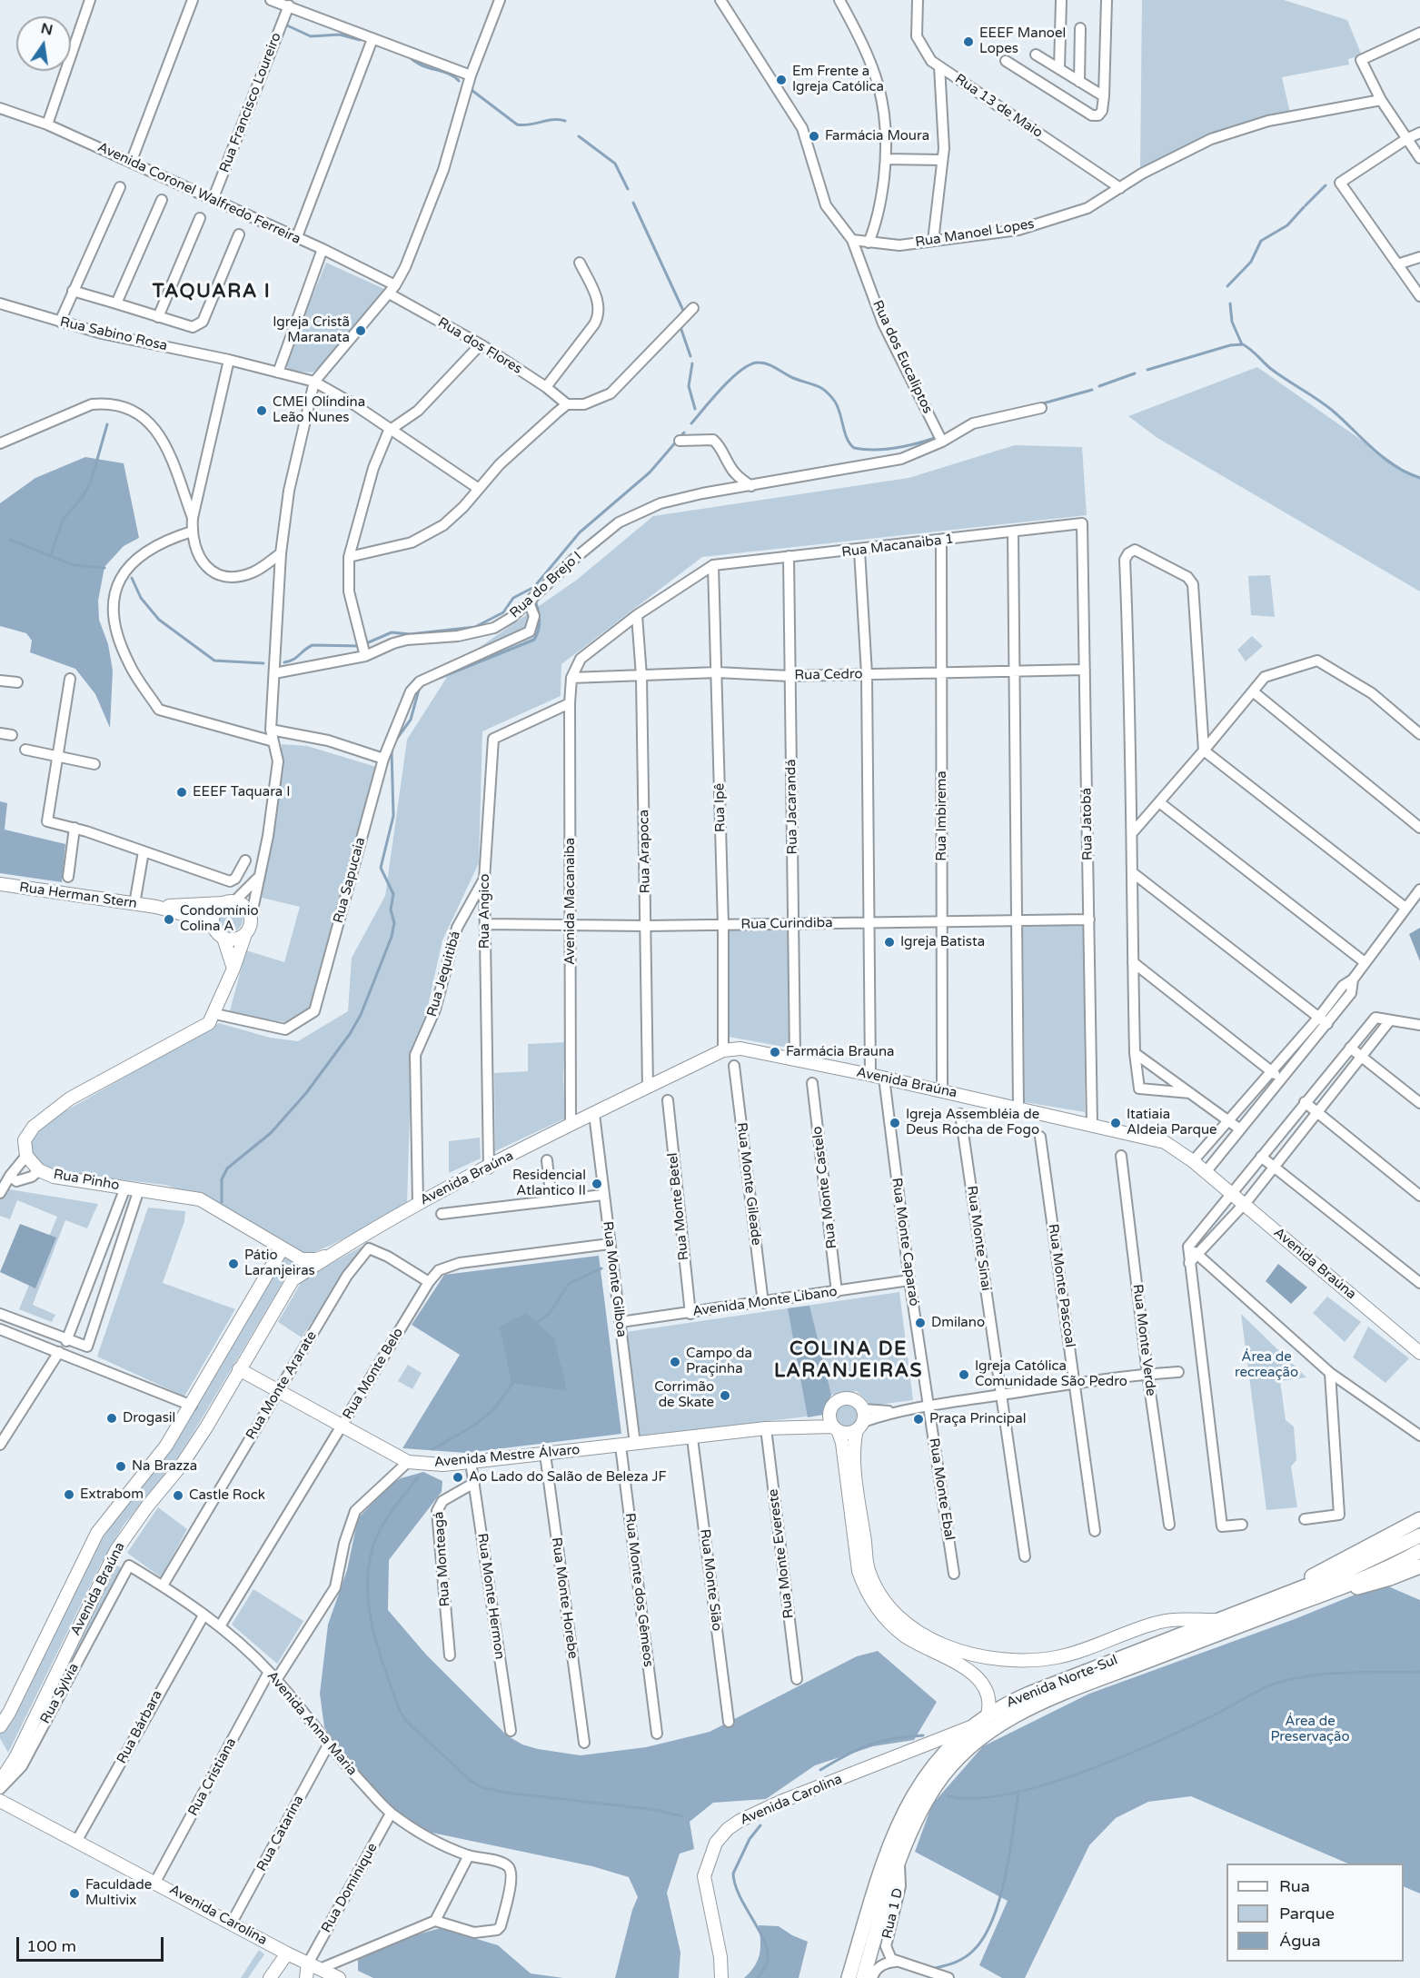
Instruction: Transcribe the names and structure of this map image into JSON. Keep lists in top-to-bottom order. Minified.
{"streets":{"main road":["Avenida Norte-Sul"],"street":["Rua Francisco Loureiro","Rua 13 de Maio","Avenida Coronel Walfredo Ferreira","Rua Manoel Lopes","Rua Sabino Rosa","Rua dos Flores","Rua dos Eucaliptos","Rua Macanaiba 1","Rua do Brejo I","Rua Cedro","Rua Jacarandá","Rua Ipê","Rua Imbirema","Rua Jatobá","Rua Arapoca","Rua Sapucaia","Rua Herman Stern","Avenida Macanaiba","Rua Angico","Rua Curindiba","Rua Jequitibá","Avenida Braúna","Rua Pinho","Rua Monte Gileade","Rua Monte Castelo","Rua Monte Betel","Rua Monte Sinai","Rua Monte Caparaó","Rua Monte Gilboa","Rua Monte Pascoal","Avenida Monte Líbano","Rua Monte Verde","Rua Monte Belo","Rua Monte Ararate","Avenida Mestre Álvaro","Rua Monte Ebal","Rua Monte Evereste","Rua Monteagá","Rua Monte Sião","Rua Monte dos Gêmeos","Rua Monte Hermon","Rua Monte Horebe","Rua Sylvia","Avenida Anna Maria","Rua Bárbara","Rua Cristiana","Avenida Carolina","Rua Catarina","Rua Dominique","Rua 1 D"]},"crossings":[["Rua Francisco Loureiro","Avenida Coronel Walfredo Ferreira"],["Rua 13 de Maio","Rua Manoel Lopes"],["Avenida Coronel Walfredo Ferreira","Rua dos Flores"],["Rua Manoel Lopes","Rua dos Eucaliptos"],["Rua Macanaiba 1","Rua Jacarandá"],["Rua Macanaiba 1","Rua Ipê"],["Rua Macanaiba 1","Rua Imbirema"],["Rua Macanaiba 1","Rua Jatobá"],["Rua do Brejo I","Rua Sapucaia"],["Rua Cedro","Rua Jacarandá"],["Rua Cedro","Rua Ipê"],["Rua Cedro","Rua Imbirema"],["Rua Cedro","Rua Jatobá"],["Rua Cedro","Rua Arapoca"],["Rua Cedro","Avenida Macanaiba"],["Rua Jacarandá","Rua Curindiba"],["Rua Jacarandá","Avenida Braúna"],["Rua Ipê","Rua Curindiba"],["Rua Ipê","Avenida Braúna"],["Rua Imbirema","Rua Curindiba"],["Rua Imbirema","Avenida Braúna"],["Rua Jatobá","Rua Curindiba"],["Rua Jatobá","Avenida Braúna"],["Rua Arapoca","Rua Curindiba"],["Rua Arapoca","Avenida Braúna"],["Avenida Macanaiba","Rua Angico"],["Avenida Macanaiba","Rua Curindiba"],["Avenida Macanaiba","Avenida Braúna"],["Rua Angico","Rua Curindiba"],["Rua Angico","Rua Jequitibá"],["Rua Angico","Avenida Braúna"],["Rua Jequitibá","Avenida Braúna"],["Avenida Braúna","Rua Pinho"],["Avenida Braúna","Rua Monte Caparaó"],["Avenida Braúna","Rua Monte Gilboa"],["Avenida Braúna","Avenida Mestre Álvaro"],["Rua Monte Gileade","Avenida Monte Líbano"],["Rua Monte Castelo","Avenida Monte Líbano"],["Rua Monte Betel","Avenida Monte Líbano"],["Rua Monte Caparaó","Avenida Monte Líbano"],["Rua Monte Caparaó","Rua Monte Ebal"],["Rua Monte Gilboa","Avenida Monte Líbano"],["Rua Monte Gilboa","Rua Monte Belo"],["Rua Monte Gilboa","Avenida Mestre Álvaro"],["Rua Monte Belo","Rua Monte Ararate"],["Rua Monte Belo","Avenida Mestre Álvaro"],["Rua Monte Belo","Avenida Anna Maria"],["Rua Monte Ararate","Avenida Mestre Álvaro"],["Rua Monte Ararate","Avenida Anna Maria"],["Avenida Mestre Álvaro","Rua Monte Evereste"],["Avenida Mestre Álvaro","Rua Monte Sião"],["Avenida Mestre Álvaro","Rua Monte dos Gêmeos"],["Avenida Mestre Álvaro","Rua Monte Hermon"],["Avenida Mestre Álvaro","Rua Monte Horebe"],["Rua Monteagá","Rua Monte Hermon"],["Avenida Norte-Sul","Avenida Carolina"],["Avenida Norte-Sul","Rua 1 D"],["Rua Sylvia","Avenida Anna Maria"],["Avenida Anna Maria","Rua Bárbara"],["Avenida Anna Maria","Rua Cristiana"],["Avenida Anna Maria","Rua Catarina"],["Avenida Anna Maria","Rua Dominique"],["Rua Bárbara","Avenida Carolina"],["Rua Cristiana","Avenida Carolina"],["Avenida Carolina","Rua Catarina"],["Avenida Carolina","Rua Dominique"]],"districts":["TAQUARA I","COLINA DE LARANJEIRAS"],"parks":["Área de recreação","Área de Preservação"],"places":["EEEF Manoel Lopes","Em Frente a Igreja Católica","Farmácia Moura","Igreja Cristã Maranata","CMEI Olindina Leão Nunes","EEEF Taquara I","Condomínio Colina A","Igreja Batista","Farmácia Brauna","Igreja Assembléia de Deus Rocha de Fogo","Itatiaia Aldeia Parque","Residencial Atlantico II","Pátio Laranjeiras","Dmilano","Campo da Praçinha","Igreja Católica Comunidade São Pedro","Corrimão de Skate","Drogasil","Praça Principal","Na Brazza","Ao Lado do Salão de Beleza JF","Extrabom","Castle Rock","Faculdade Multivix"],"legend":["Rua","Parque","Água"],"scale_bar":"100 m","north":"top"}
